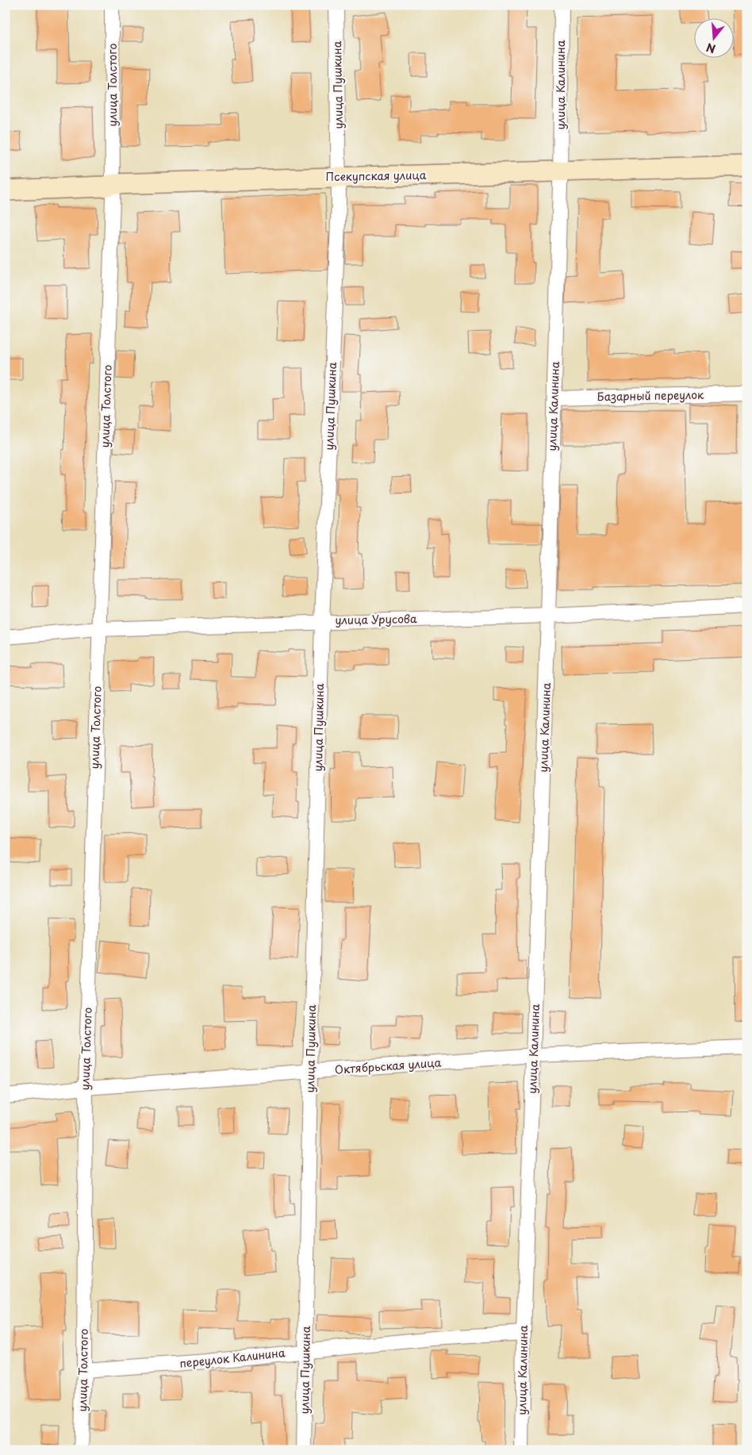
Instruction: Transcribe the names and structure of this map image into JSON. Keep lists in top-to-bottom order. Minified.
{"streets":{"street":["улица Толстого","улица Пушкина","улица Калинина","Псекупская улица","Базарный переулок","улица Урусова","Октябрьская улица","переулок Калинина"]},"crossings":[["улица Толстого","Псекупская улица"],["улица Толстого","улица Урусова"],["улица Толстого","Октябрьская улица"],["улица Толстого","переулок Калинина"],["улица Пушкина","Псекупская улица"],["улица Пушкина","улица Урусова"],["улица Пушкина","Октябрьская улица"],["улица Пушкина","переулок Калинина"],["улица Калинина","Псекупская улица"],["улица Калинина","Базарный переулок"],["улица Калинина","улица Урусова"],["улица Калинина","Октябрьская улица"],["улица Калинина","переулок Калинина"]],"north":"bottom"}
